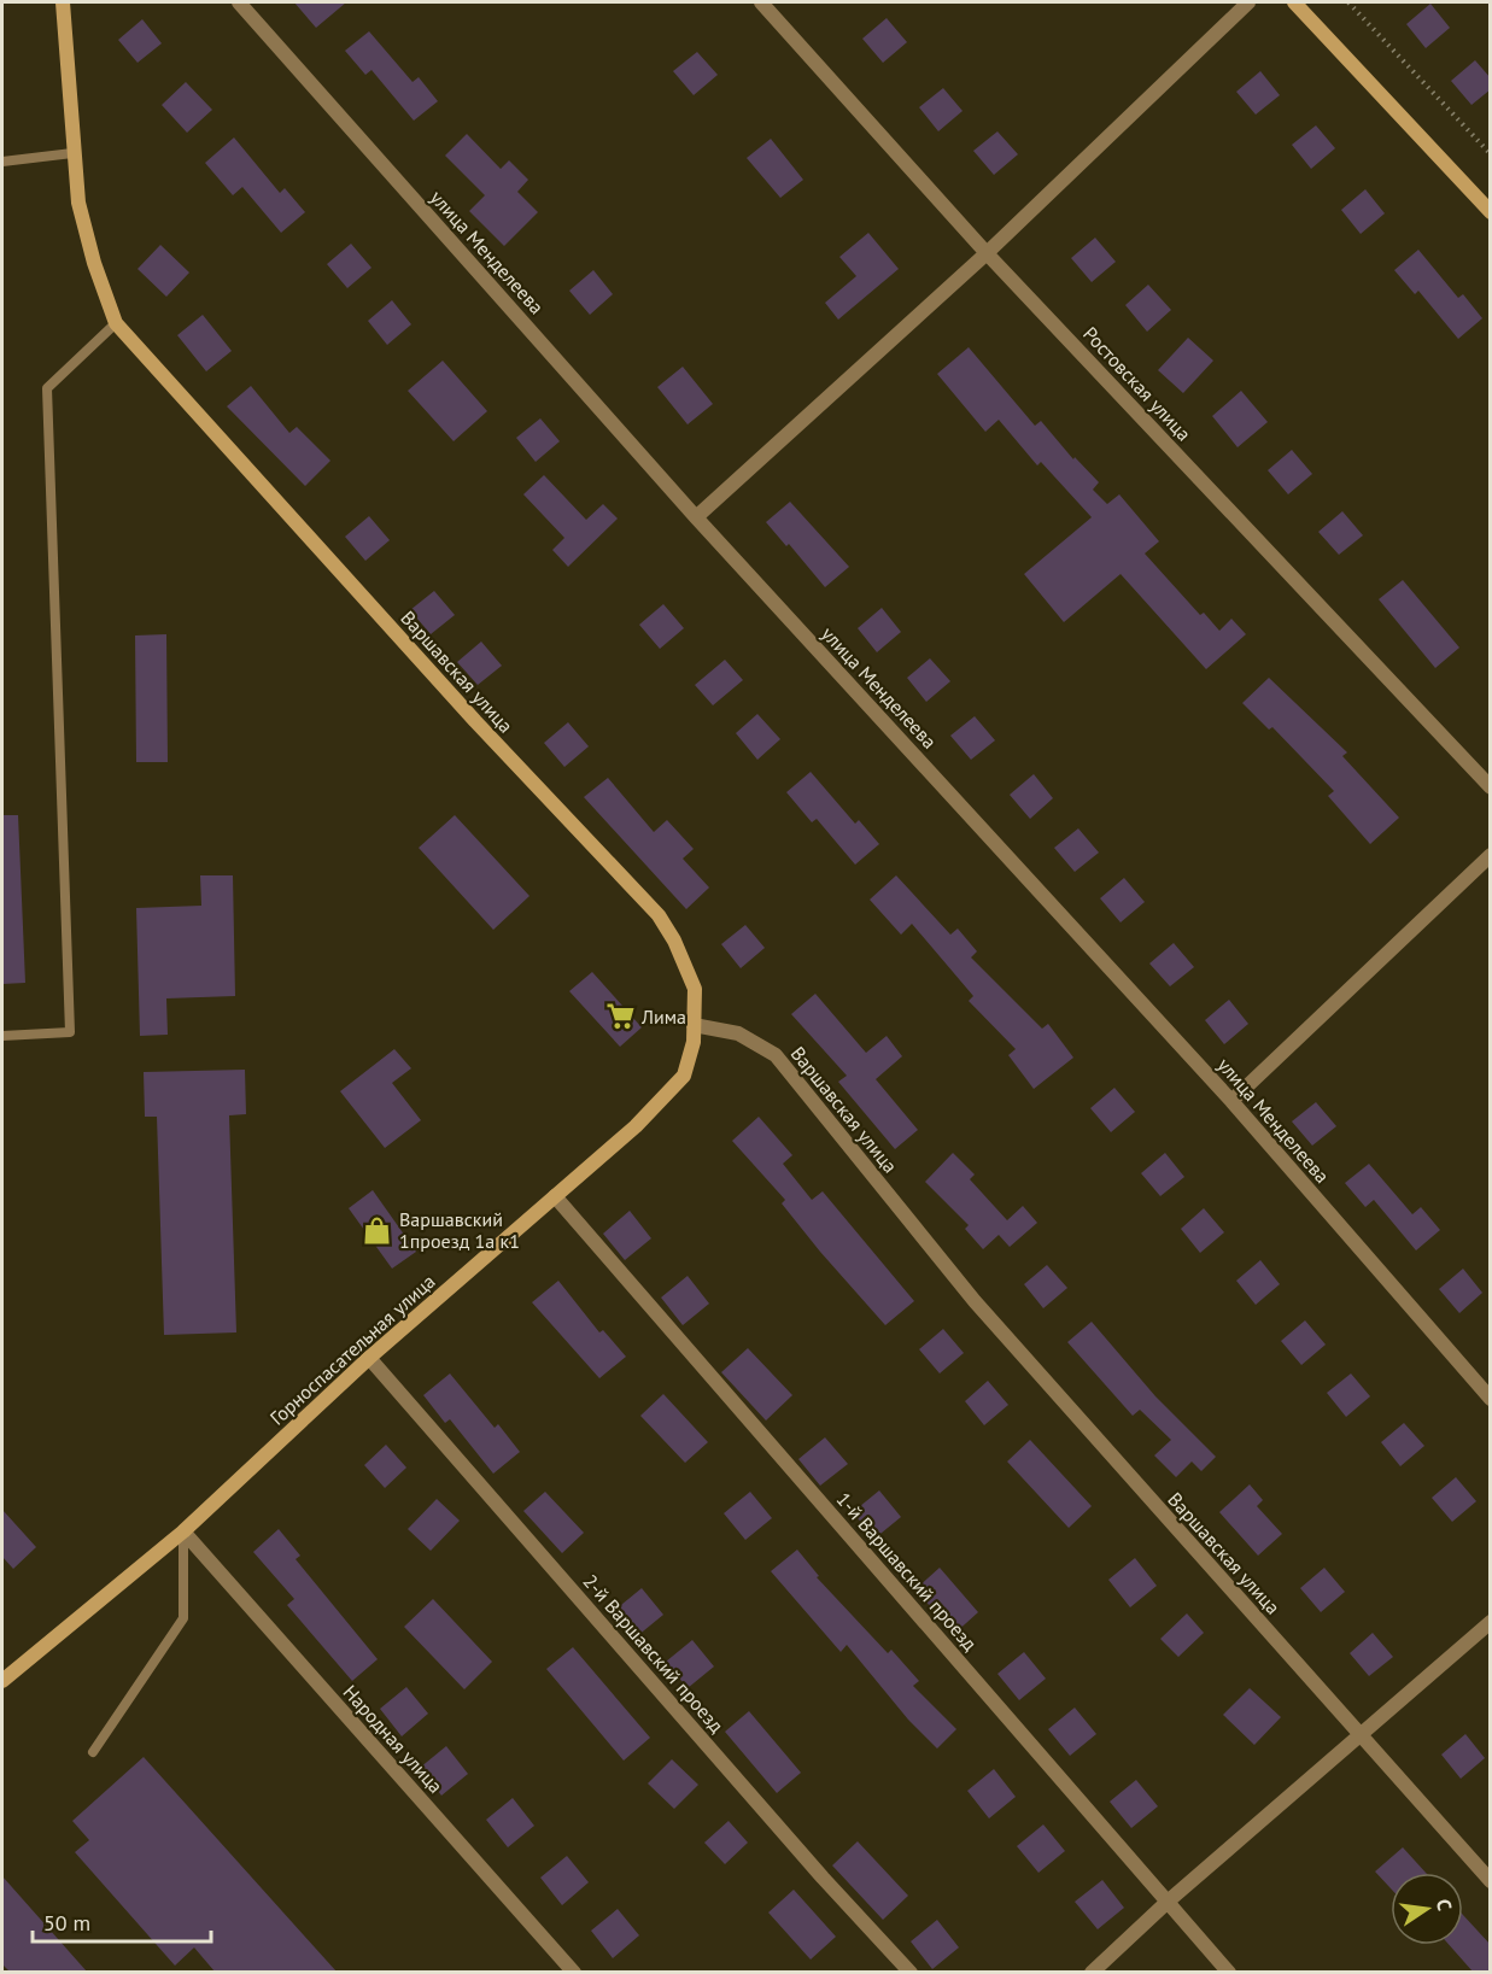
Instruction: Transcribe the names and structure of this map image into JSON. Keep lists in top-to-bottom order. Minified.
{"streets":{"main road":["Варшавская улица","Горноспасательная улица"],"street":["улица Менделеева","Ростовская улица","1-й Варшавский проезд","2-й Варшавский проезд","Народная улица"]},"crossings":[["Варшавская улица","Горноспасательная улица"],["Горноспасательная улица","1-й Варшавский проезд"],["Горноспасательная улица","2-й Варшавский проезд"],["Горноспасательная улица","Народная улица"]],"places":{"supermarket":["Лима"],"shop":["Варшавский 1проезд 1а к1"]},"scale_bar":"50 m","north":"right"}
